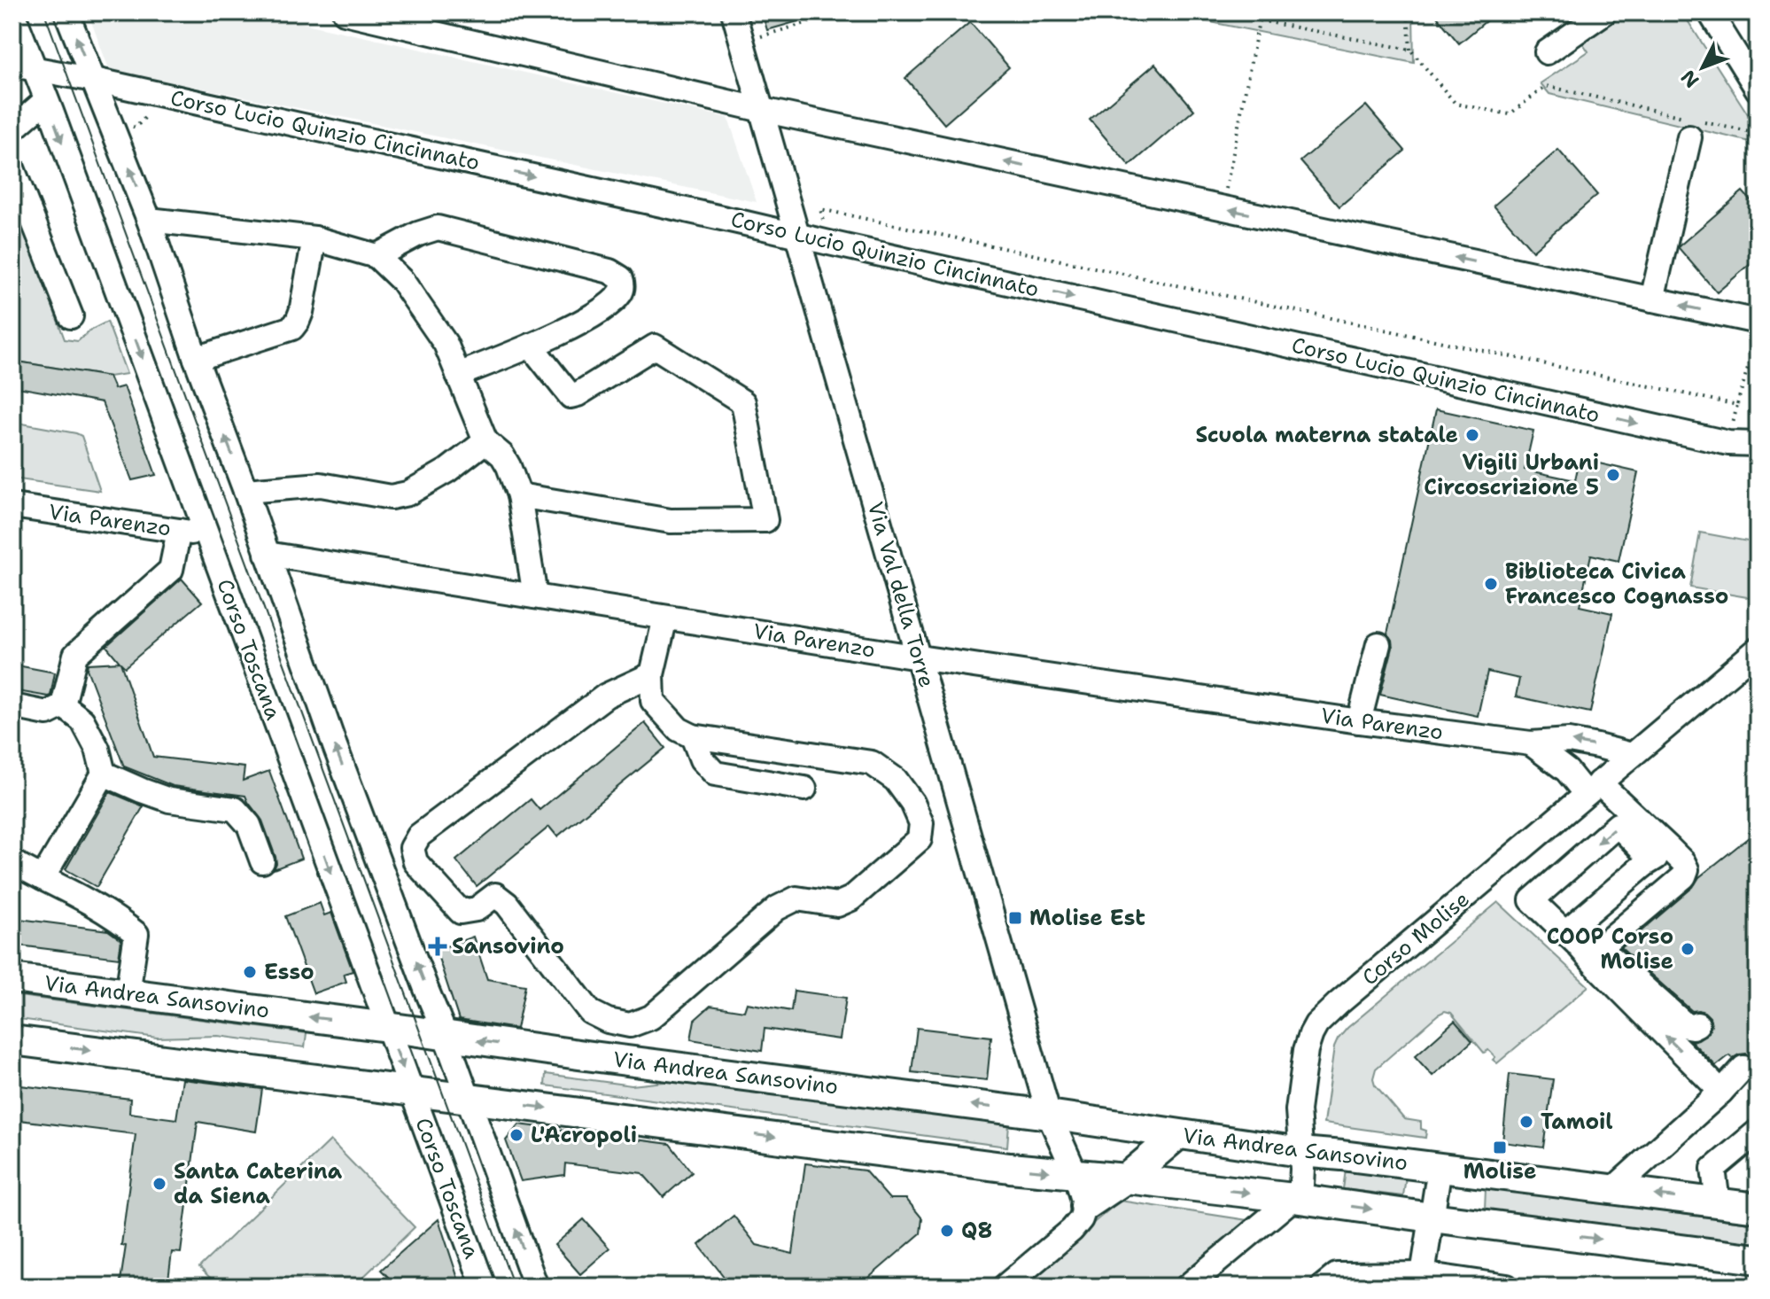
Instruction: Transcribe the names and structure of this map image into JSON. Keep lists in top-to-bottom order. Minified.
{"streets":{"main road":["Via Andrea Sansovino"],"street":["Corso Lucio Quinzio Cincinnato","Via Parenzo","Via Val della Torre","Corso Toscana","Corso Molise"]},"crossings":[["Corso Lucio Quinzio Cincinnato","Via Val della Torre"],["Corso Lucio Quinzio Cincinnato","Corso Toscana"],["Via Parenzo","Via Val della Torre"],["Via Parenzo","Corso Toscana"],["Via Parenzo","Corso Molise"],["Via Val della Torre","Via Andrea Sansovino"],["Corso Toscana","Via Andrea Sansovino"],["Corso Molise","Via Andrea Sansovino"]],"places":{"other":["Scuola materna statale","Vigili Urbani Circoscrizione 5","Biblioteca Civica Francesco Cognasso","COOP Corso Molise","Esso","Tamoil","L'Acropoli","Santa Caterina da Siena","Q8"],"transit":["Molise Est","Molise"],"health":["Sansovino"]},"north":"bottom left"}
